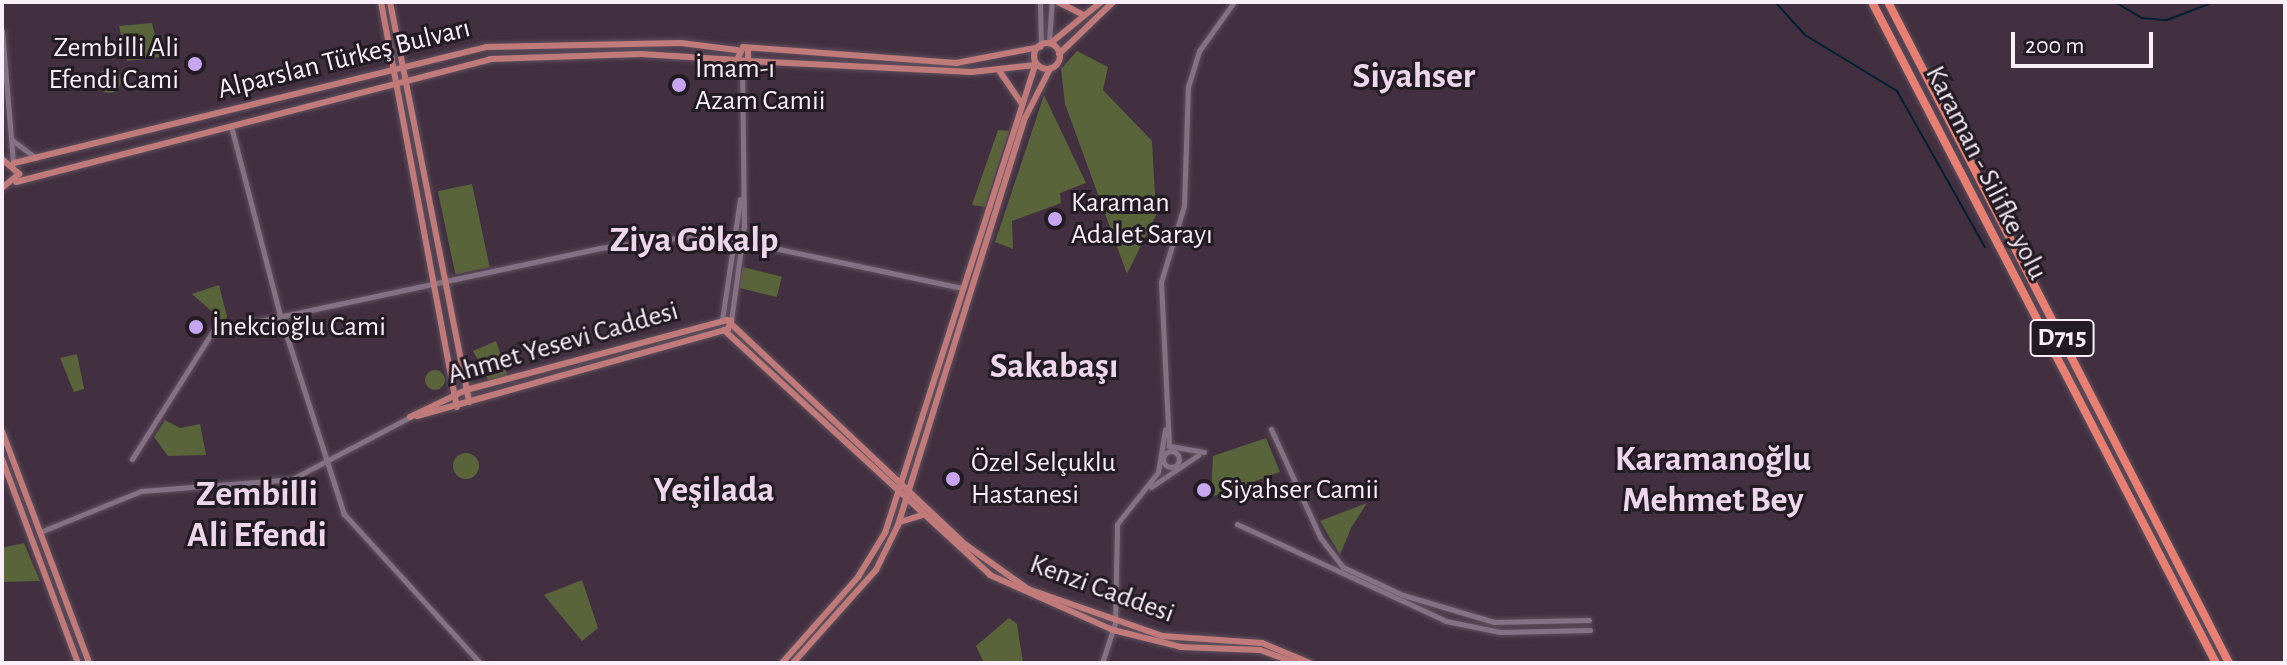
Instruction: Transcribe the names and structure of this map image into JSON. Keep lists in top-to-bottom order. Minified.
{"streets":{"highway":["Karaman - Silifke yolu","D715"],"main road":["Alparslan Türkeş Bulvarı","Ahmet Yesevi Caddesi","Kenzi Caddesi"]},"districts":["Siyahser","Ziya Gökalp","Sakabaşı","Karamanoğlu Mehmet Bey","Yeşilada","Zembilli Ali Efendi"],"places":["Zembilli Ali Efendi Cami","İmam-ı Azam Camii","Karaman Adalet Sarayı","İnekcioğlu Cami","Özel Selçuklu Hastanesi","Siyahser Camii"],"scale_bar":"200 m"}
